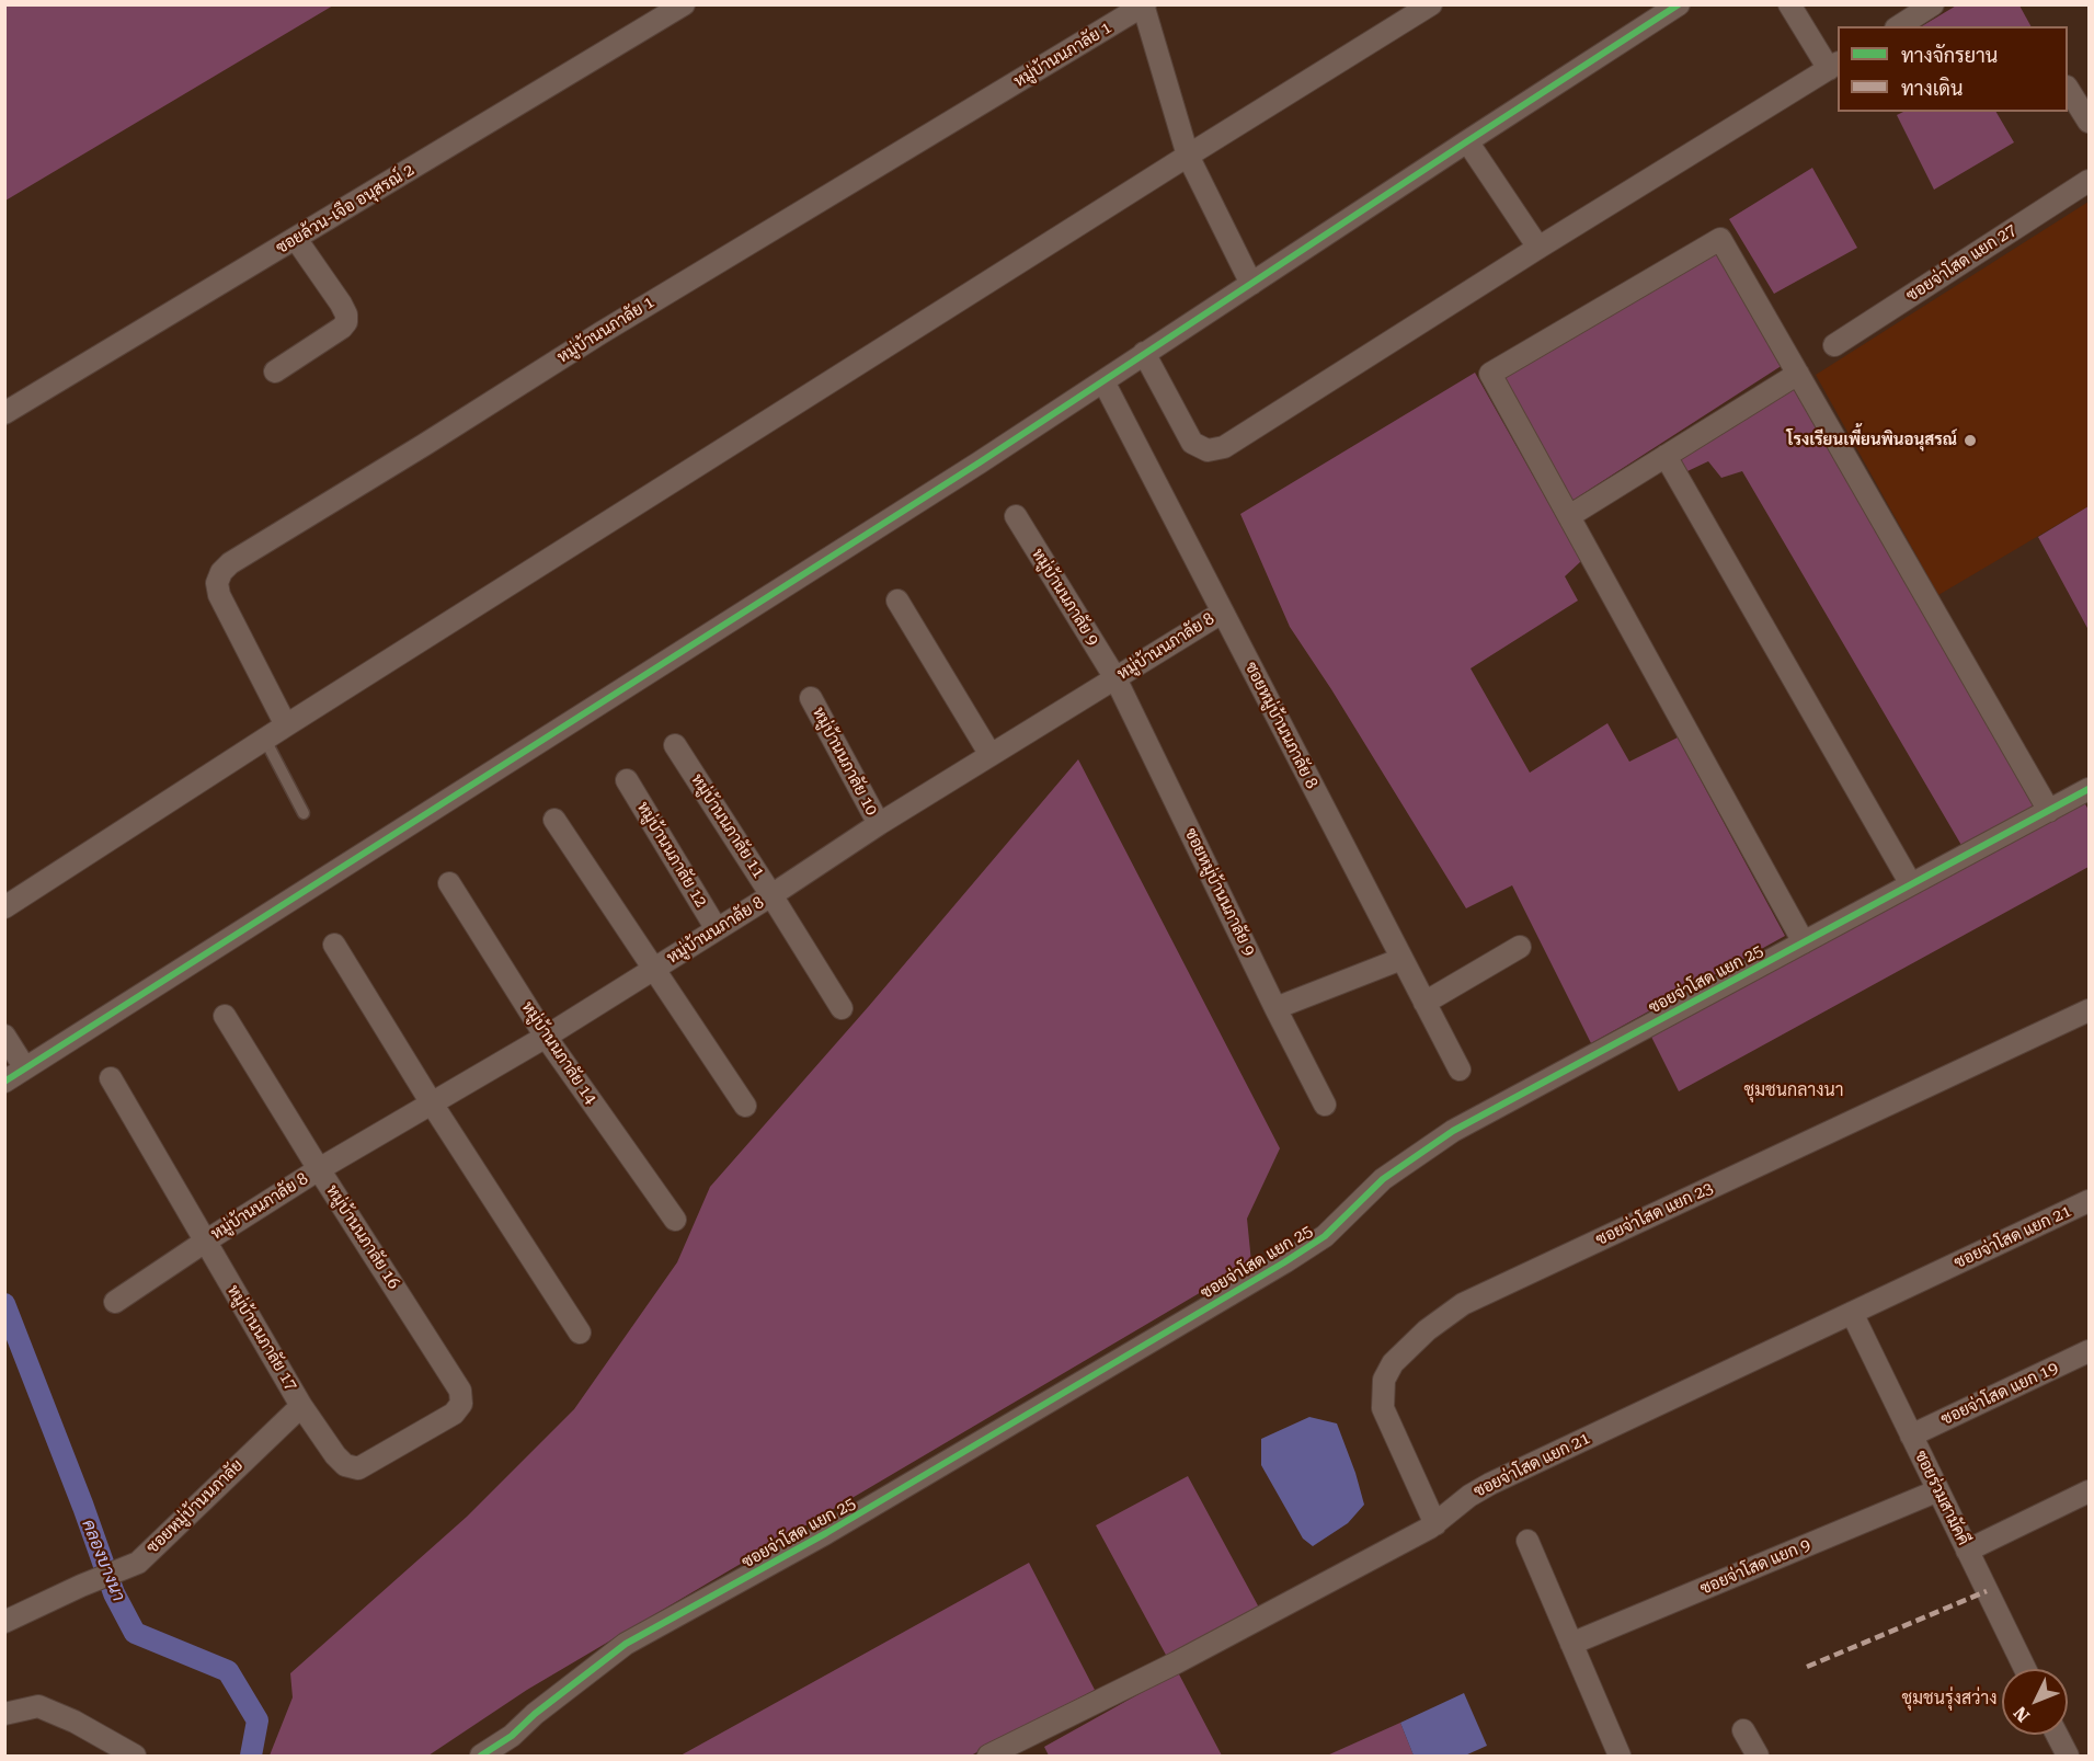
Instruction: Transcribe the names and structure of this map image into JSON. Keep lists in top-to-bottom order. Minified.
{"streets":{"street":["หมู่บ้านนภาลัย 1","ซอยล้วน-เจือ อนุสรณ์ 2","ซอยจ่าโสด แยก 27","หมู่บ้านนภาลัย 9","หมู่บ้านนภาลัย 8","ซอยหมู่บ้านนภาลัย 8","หมู่บ้านนภาลัย 10","หมู่บ้านนภาลัย 11","หมู่บ้านนภาลัย 12","ซอยหมู่บ้านนภาลัย 9","ซอยจ่าโสด แยก 25","หมู่บ้านนภาลัย 14","ซอยจ่าโสด แยก 23","หมู่บ้านนภาลัย 16","ซอยจ่าโสด แยก 21","หมู่บ้านนภาลัย 17","ซอยจ่าโสด แยก 19","ซอยร่วมสามัคคี","ซอยหมู่บ้านนภาลัย","ซอยจ่าโสด แยก 9"]},"crossings":[["หมู่บ้านนภาลัย 9","หมู่บ้านนภาลัย 8"],["หมู่บ้านนภาลัย 9","ซอยหมู่บ้านนภาลัย 9"],["หมู่บ้านนภาลัย 8","ซอยหมู่บ้านนภาลัย 8"],["หมู่บ้านนภาลัย 8","หมู่บ้านนภาลัย 10"],["หมู่บ้านนภาลัย 8","หมู่บ้านนภาลัย 11"],["หมู่บ้านนภาลัย 8","หมู่บ้านนภาลัย 12"],["หมู่บ้านนภาลัย 8","ซอยหมู่บ้านนภาลัย 9"],["หมู่บ้านนภาลัย 8","หมู่บ้านนภาลัย 14"],["หมู่บ้านนภาลัย 8","หมู่บ้านนภาลัย 16"],["หมู่บ้านนภาลัย 8","หมู่บ้านนภาลัย 17"],["ซอยจ่าโสด แยก 23","ซอยจ่าโสด แยก 21"],["หมู่บ้านนภาลัย 16","หมู่บ้านนภาลัย 17"],["ซอยจ่าโสด แยก 21","ซอยร่วมสามัคคี"],["หมู่บ้านนภาลัย 17","ซอยหมู่บ้านนภาลัย"],["ซอยจ่าโสด แยก 19","ซอยร่วมสามัคคี"],["ซอยร่วมสามัคคี","ซอยจ่าโสด แยก 9"]],"districts":["ชุมชนกลางนา","ชุมชนรุ่งสว่าง"],"water":["คลองบางนา"],"places":["โรงเรียนเพี้ยนพินอนุสรณ์"],"legend":["ทางจักรยาน","ทางเดิน"],"north":"bottom left"}
